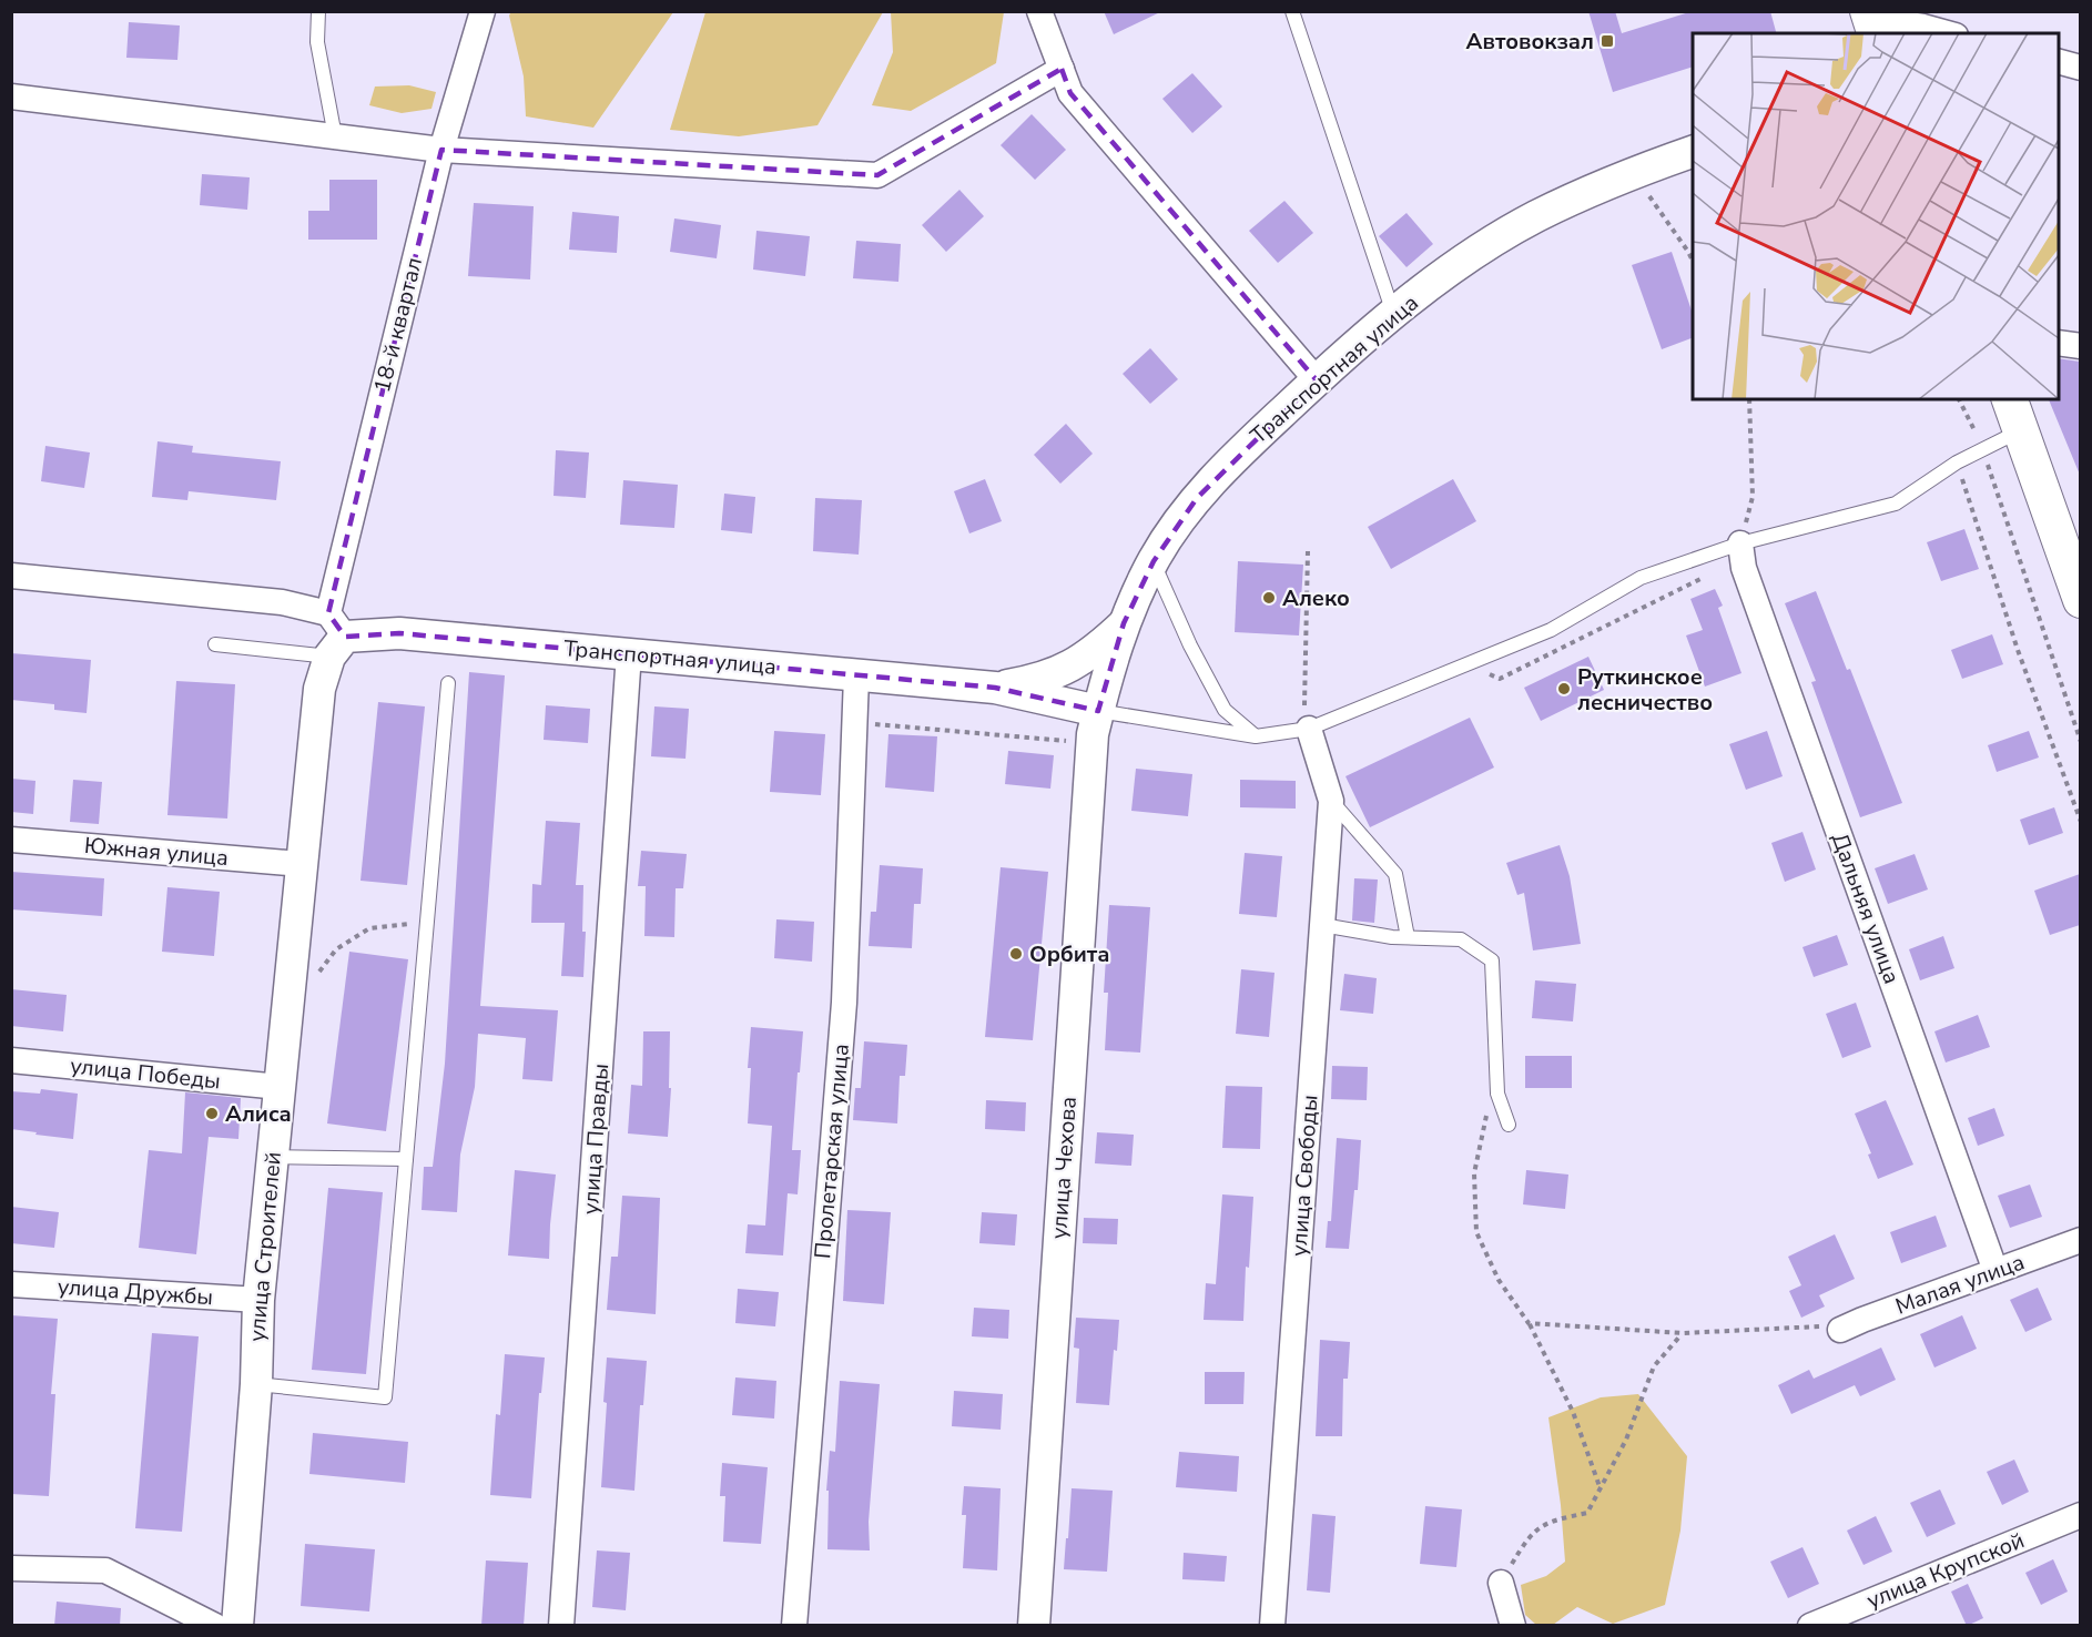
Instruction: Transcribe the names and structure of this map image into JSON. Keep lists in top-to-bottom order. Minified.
{"streets":{"street":["18-й квартал","Транспортная улица","Южная улица","Дальняя улица","улица Победы","улица Правды","Пролетарская улица","улица Чехова","улица Свободы","улица Строителей","Малая улица","улица Дружбы","улица Крупской"]},"crossings":[["18-й квартал","Транспортная улица"],["18-й квартал","улица Строителей"],["Транспортная улица","улица Правды"],["Транспортная улица","Пролетарская улица"],["Транспортная улица","улица Чехова"],["Транспортная улица","улица Строителей"],["Южная улица","улица Строителей"],["Дальняя улица","Малая улица"],["улица Победы","улица Строителей"],["улица Строителей","улица Дружбы"]],"places":{"transit":["Автовокзал"],"other":["Алеко","Руткинское лесничество","Орбита","Алиса"]}}
